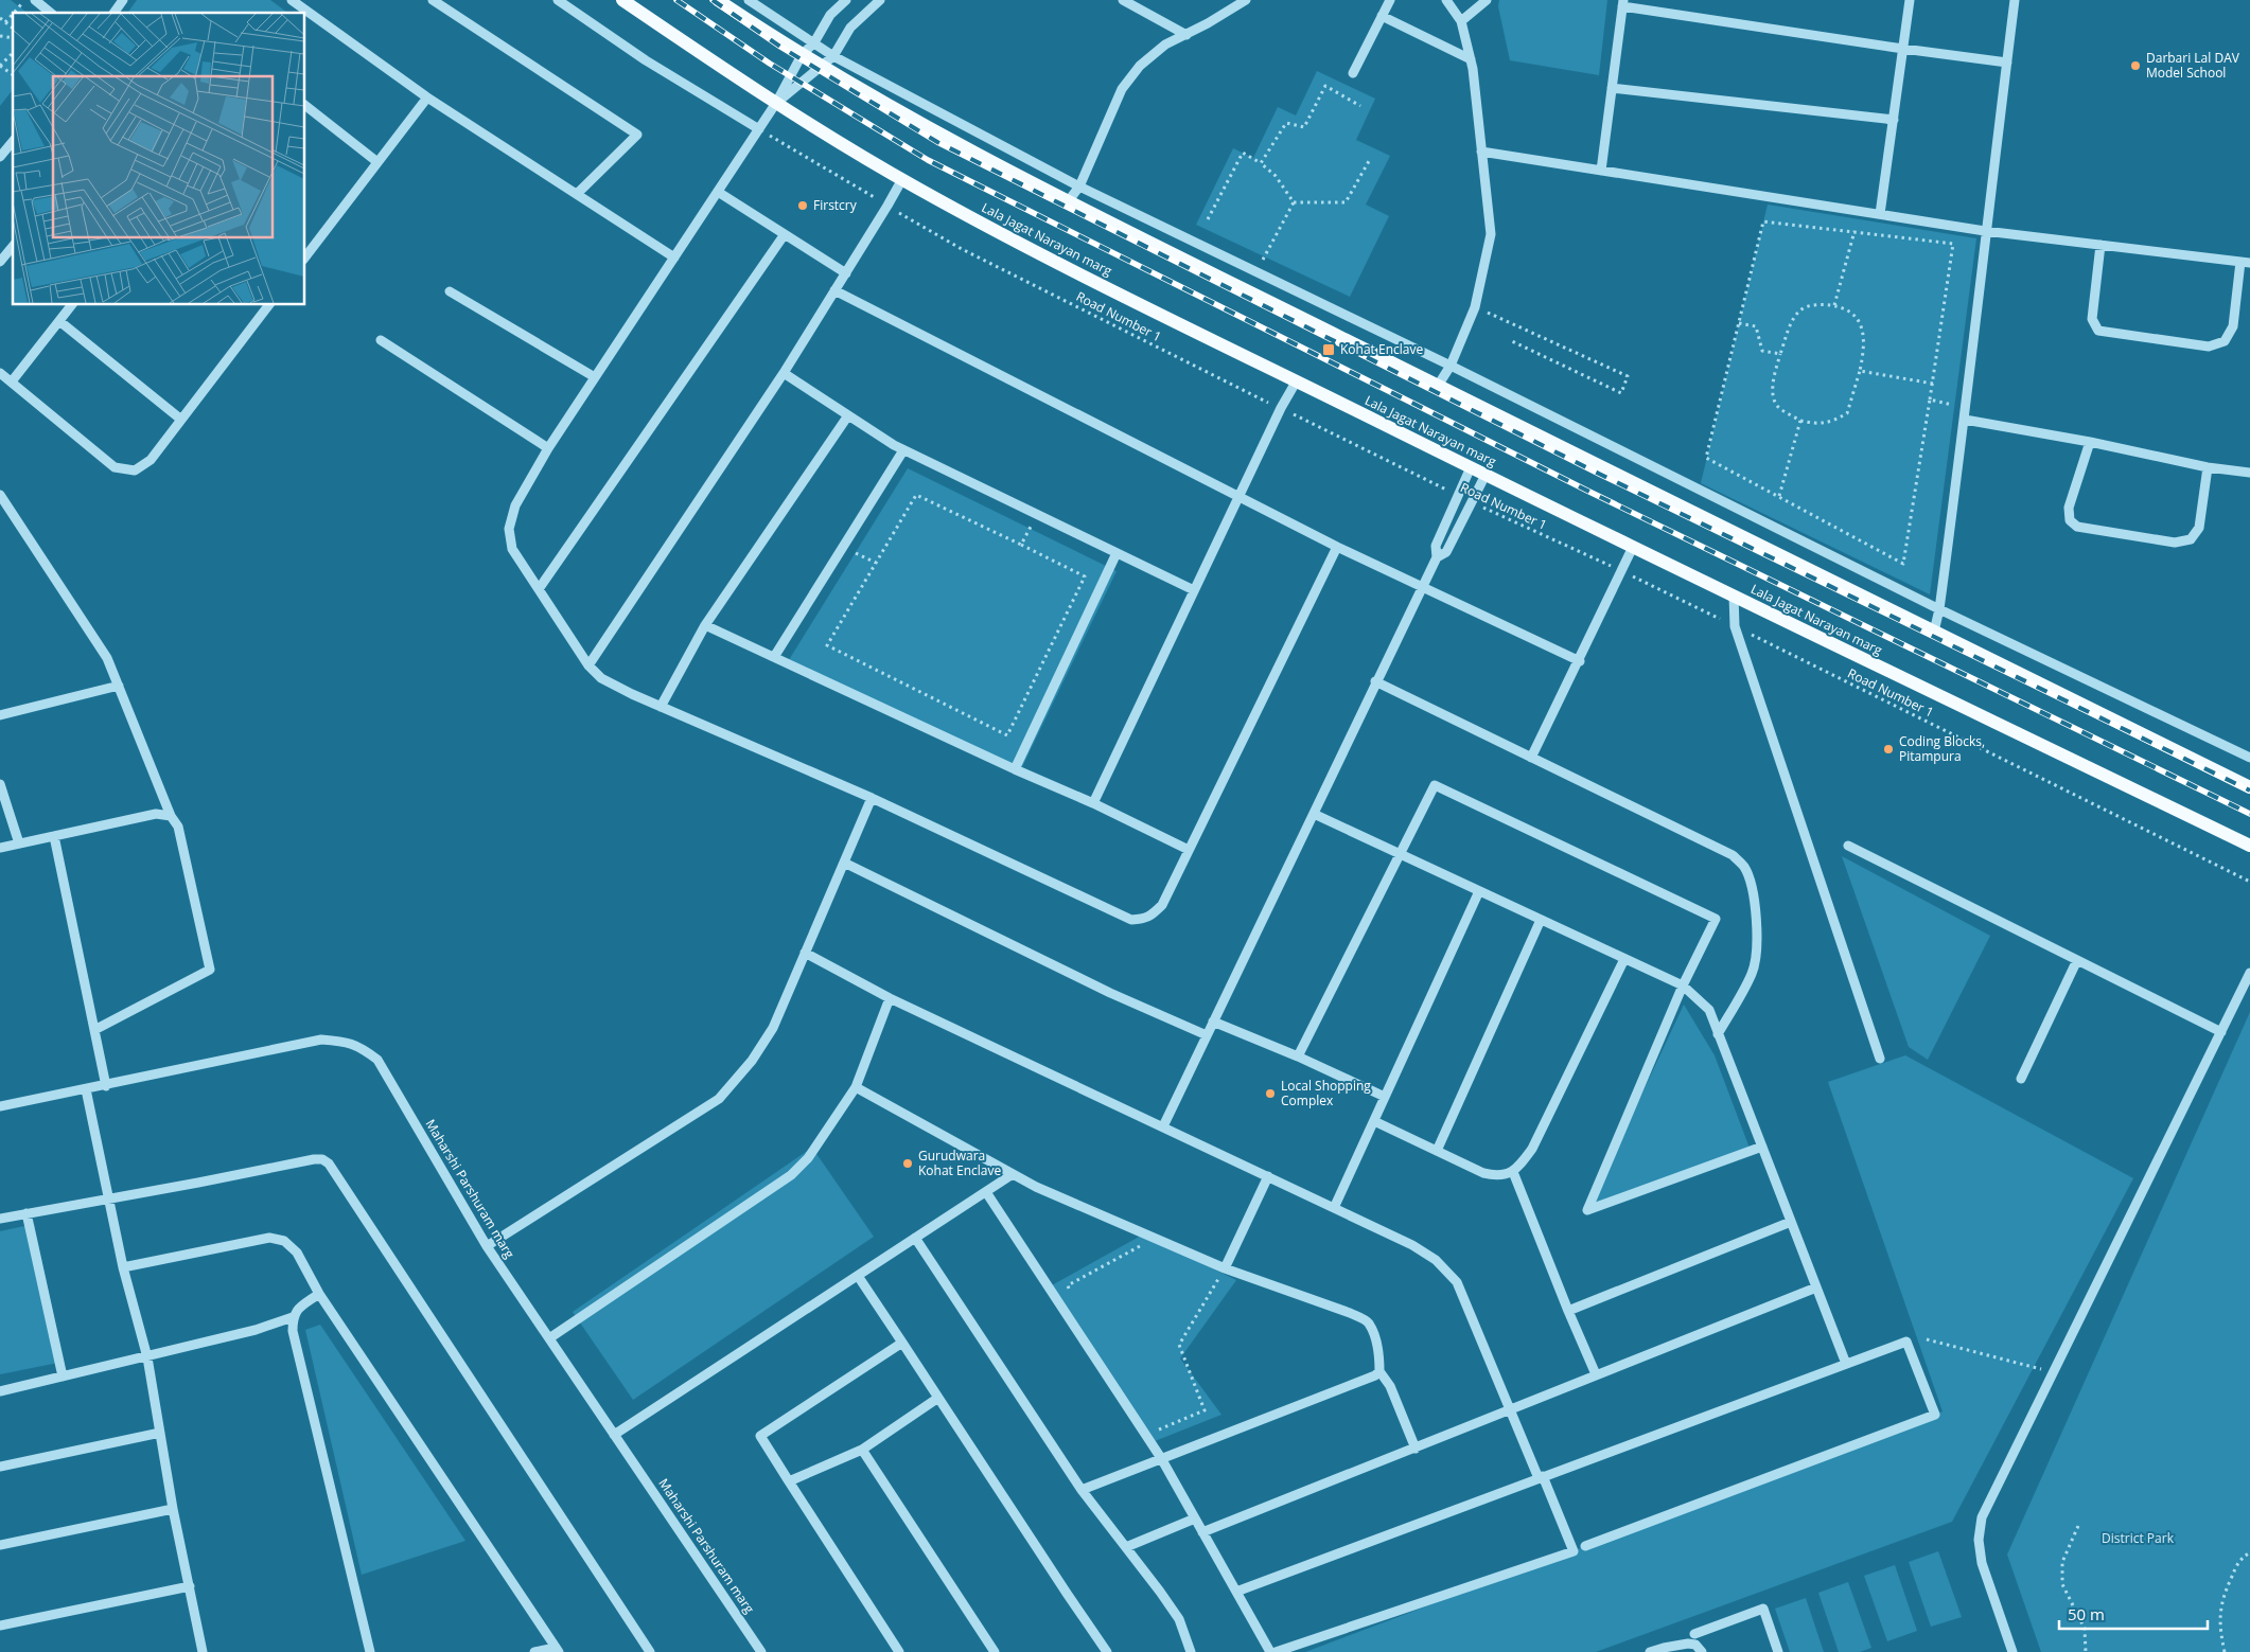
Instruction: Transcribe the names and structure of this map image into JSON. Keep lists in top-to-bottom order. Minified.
{"streets":{"main road":["Lala Jagat Narayan marg"],"street":["Maharshi Parshuram marg"],"path":["Road Number 1"]},"parks":["District Park"],"places":{"other":["Darbari Lal DAV Model School","Firstcry","Coding Blocks, Pitampura","Local Shopping Complex","Gurudwara Kohat Enclave"],"transit":["Kohat Enclave"]},"scale_bar":"50 m"}
